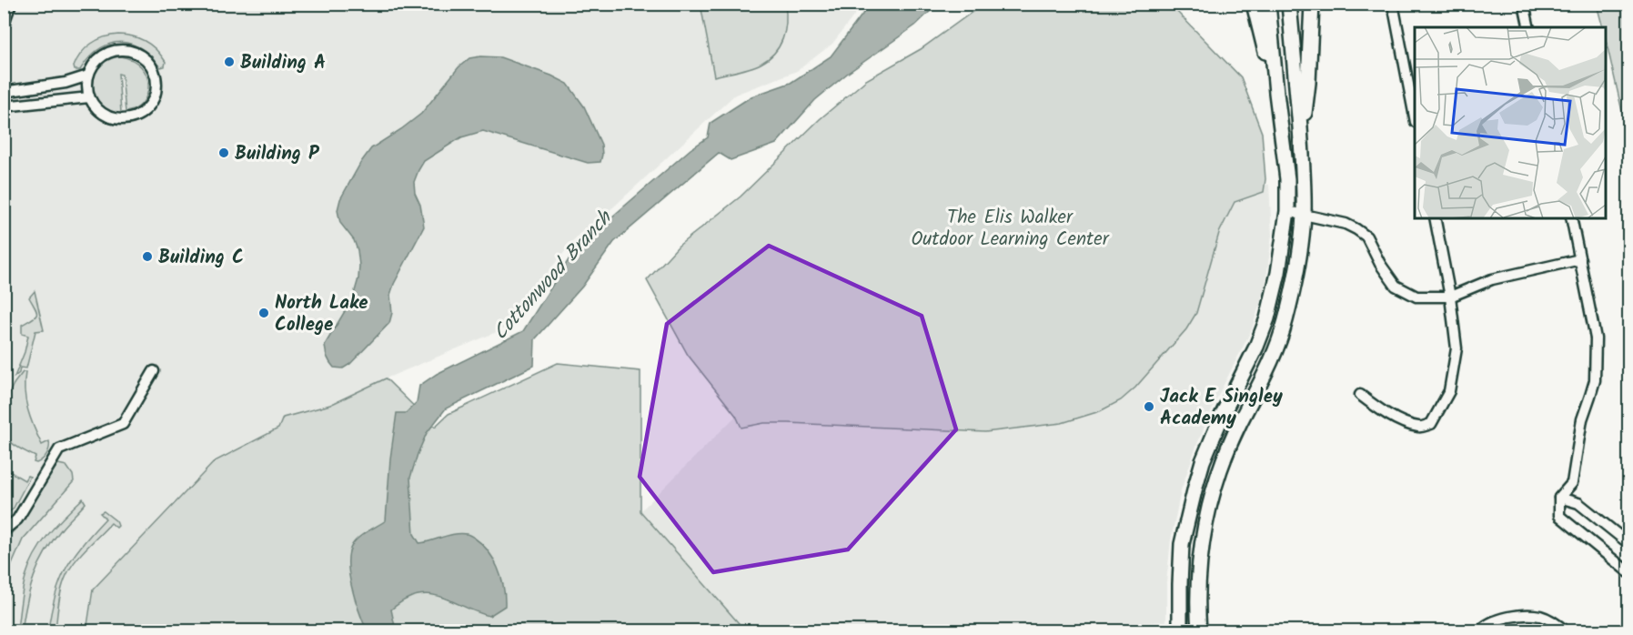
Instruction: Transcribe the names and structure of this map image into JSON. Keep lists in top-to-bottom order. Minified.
{"water":["Cottonwood Branch"],"parks":["The Elis Walker Outdoor Learning Center"],"places":["Building A","Building P","Building C","North Lake College","Jack E Singley Academy"]}
